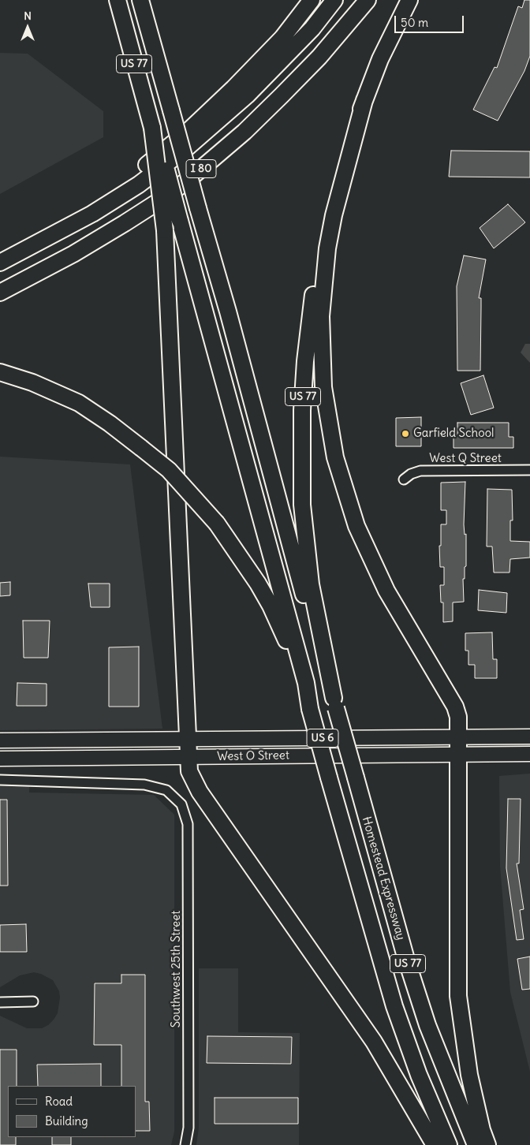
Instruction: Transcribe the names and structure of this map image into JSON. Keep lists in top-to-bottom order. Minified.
{"streets":{"highway":["US 77","I 80","Homestead Expressway"],"main road":["US 6","West O Street"],"street":["West Q Street","Southwest 25th Street"]},"crossings":[["US 77","Homestead Expressway"]],"places":["Garfield School"],"legend":["Road","Building"],"scale_bar":"50 m","north":"top"}
